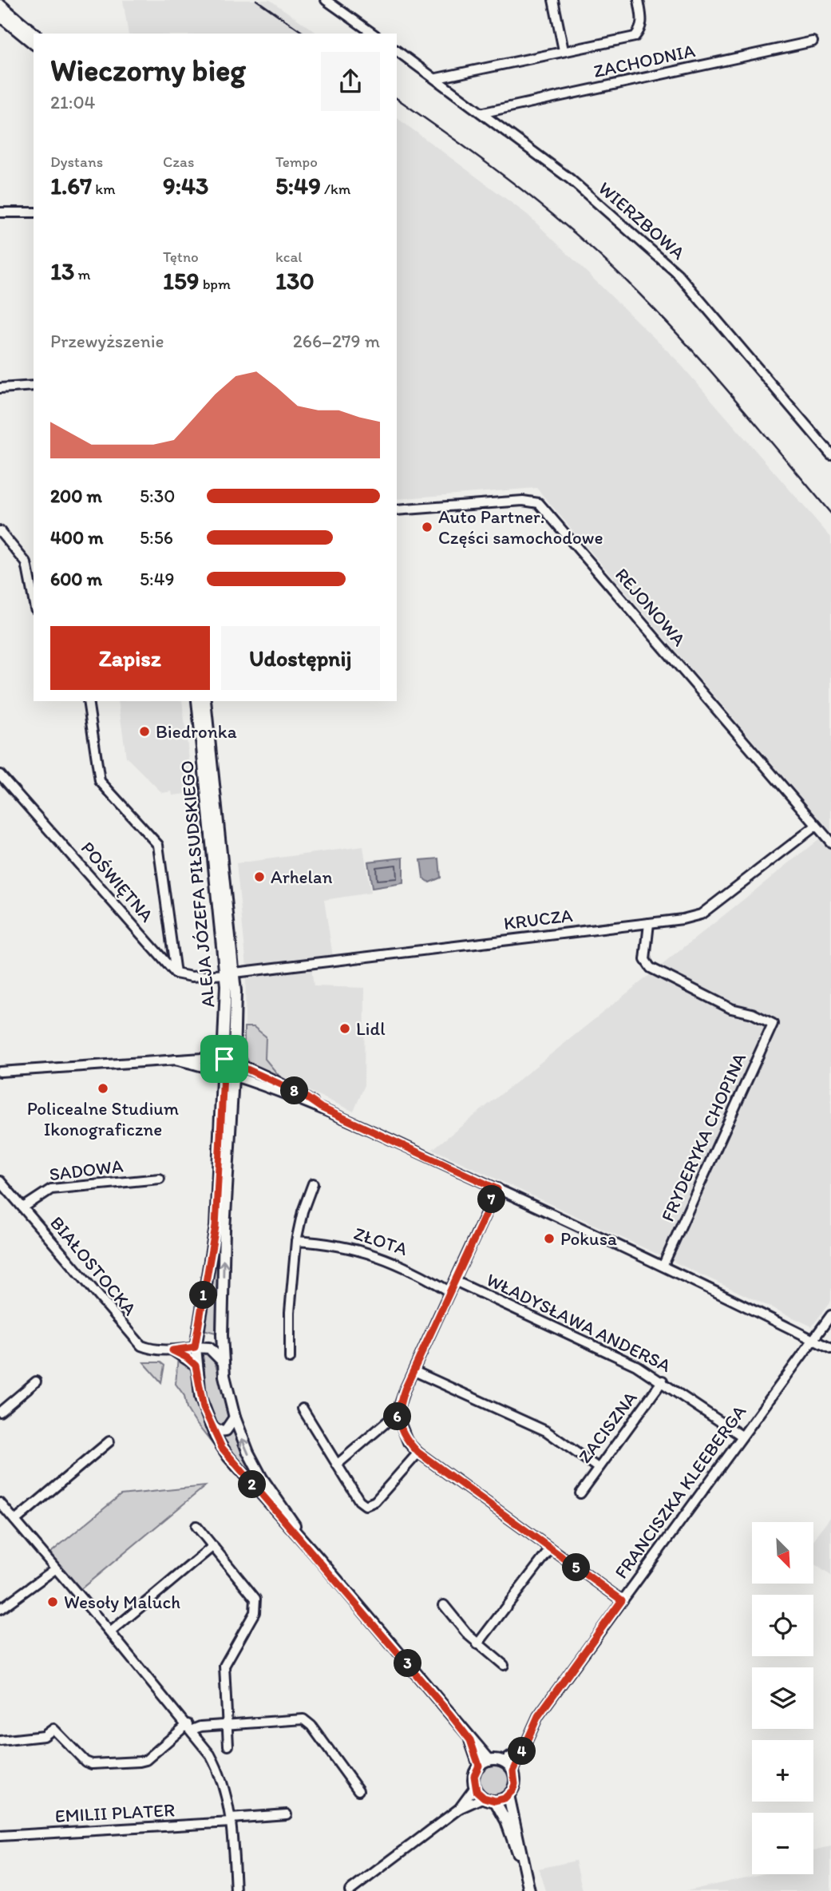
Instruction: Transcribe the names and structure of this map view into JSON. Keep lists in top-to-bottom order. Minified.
{"streets":{"main road":["ALEJA JÓZEFA PIŁSUDSKIEGO"],"street":["ZACHODNIA","WIERZBOWA","REJONOWA","POŚWIĘTNA","KRUCZA","FRYDERYKA CHOPINA","SADOWA","ZŁOTA","BIAŁOSTOCKA","WŁADYSŁAWA ANDERSA","ZACISZNA","FRANCISZKA KLEEBERGA","EMILII PLATER"]},"crossings":[["ZACHODNIA","WIERZBOWA"],["REJONOWA","KRUCZA"],["ALEJA JÓZEFA PIŁSUDSKIEGO","KRUCZA"],["ALEJA JÓZEFA PIŁSUDSKIEGO","BIAŁOSTOCKA"],["KRUCZA","FRYDERYKA CHOPINA"],["SADOWA","BIAŁOSTOCKA"],["WŁADYSŁAWA ANDERSA","ZACISZNA"],["WŁADYSŁAWA ANDERSA","FRANCISZKA KLEEBERGA"]],"places":["Auto Partner. Części samochodowe","Biedronka","Arhelan","Lidl","Policealne Studium Ikonograficzne","Pokusa","Wesoły Maluch"],"north":"bottom right","page":{"heading":["Wieczorny bieg","21:04"],"stats":[["Dystans","1.67 km"],["Czas","9:43"],["Tempo","5:49 /km"],["13 m"],["Tętno","159 bpm"],["kcal","130"]],"chart":["Przewyższenie","266–279 m"],"list":[{"name":"200 m","note":"5:30"},{"name":"400 m","note":"5:56"},{"name":"600 m","note":"5:49"}],"buttons":["Zapisz","Udostępnij"],"pins":["8","7","1","6","2","5","3","4"],"map_buttons":["+","−"]}}
